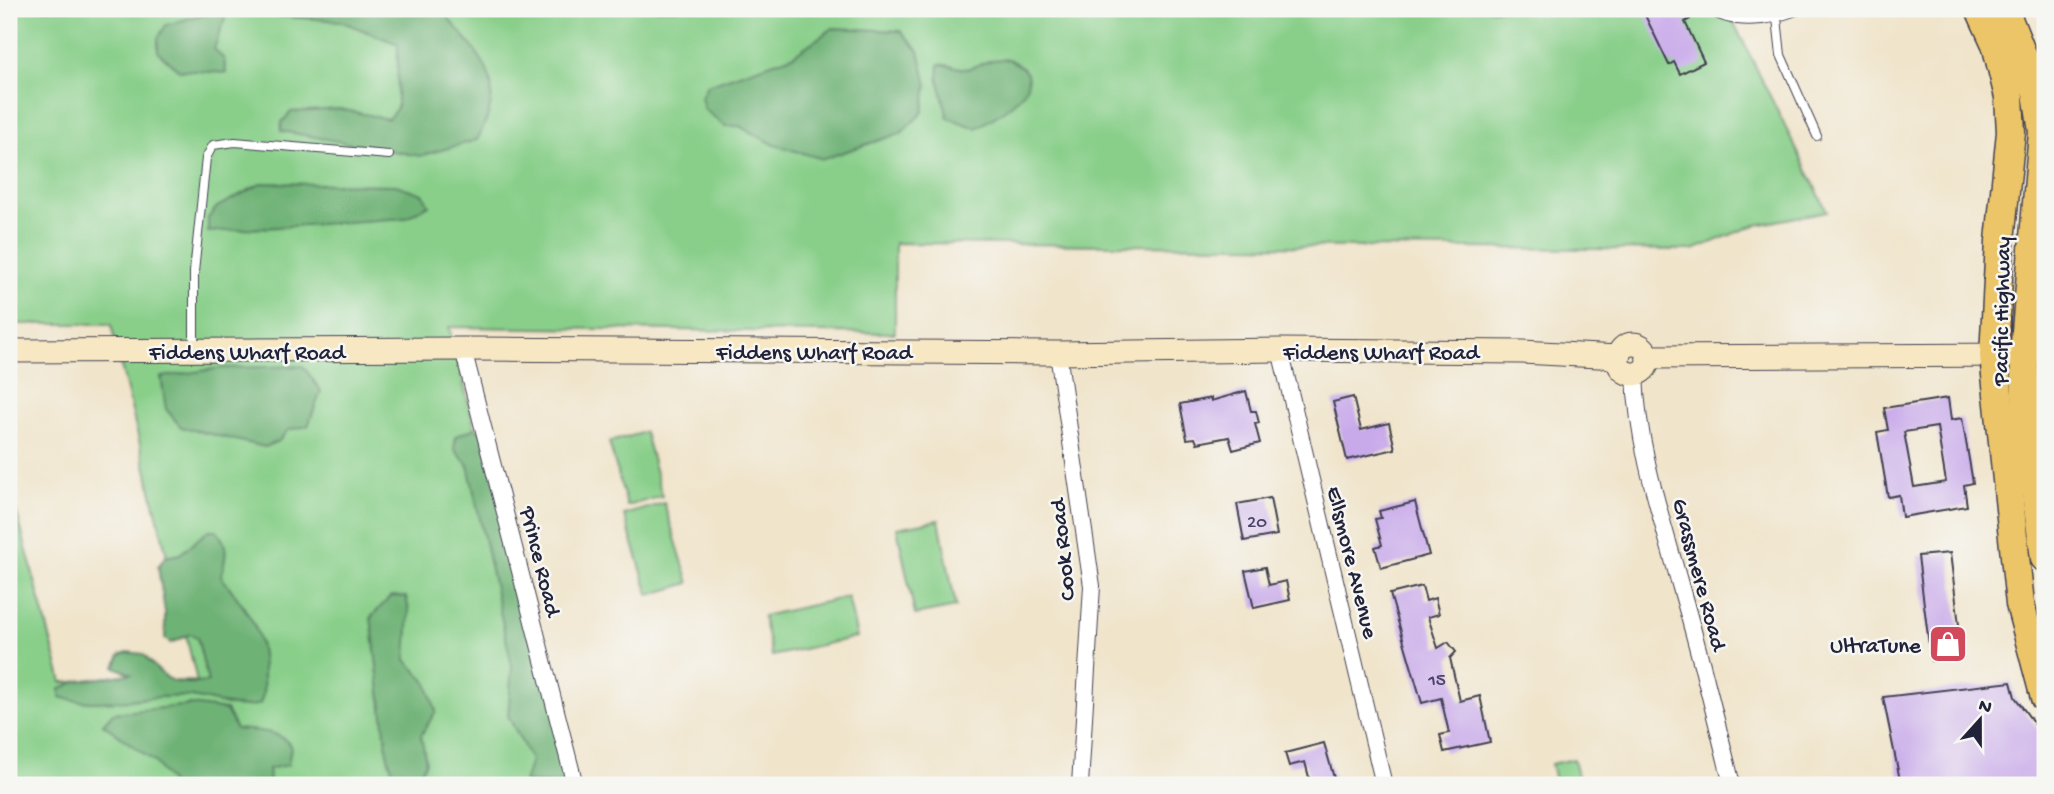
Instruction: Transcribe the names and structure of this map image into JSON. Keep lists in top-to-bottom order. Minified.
{"streets":{"highway":["Pacific Highway"],"street":["Fiddens Wharf Road","Cook Road","Prince Road","Ellsmore Avenue","Grassmere Road"]},"crossings":[["Fiddens Wharf Road","Cook Road"],["Fiddens Wharf Road","Prince Road"],["Fiddens Wharf Road","Ellsmore Avenue"],["Fiddens Wharf Road","Grassmere Road"]],"places":{"shop":["UltraTune"]},"house_numbers":["20","15"],"north":"top"}
